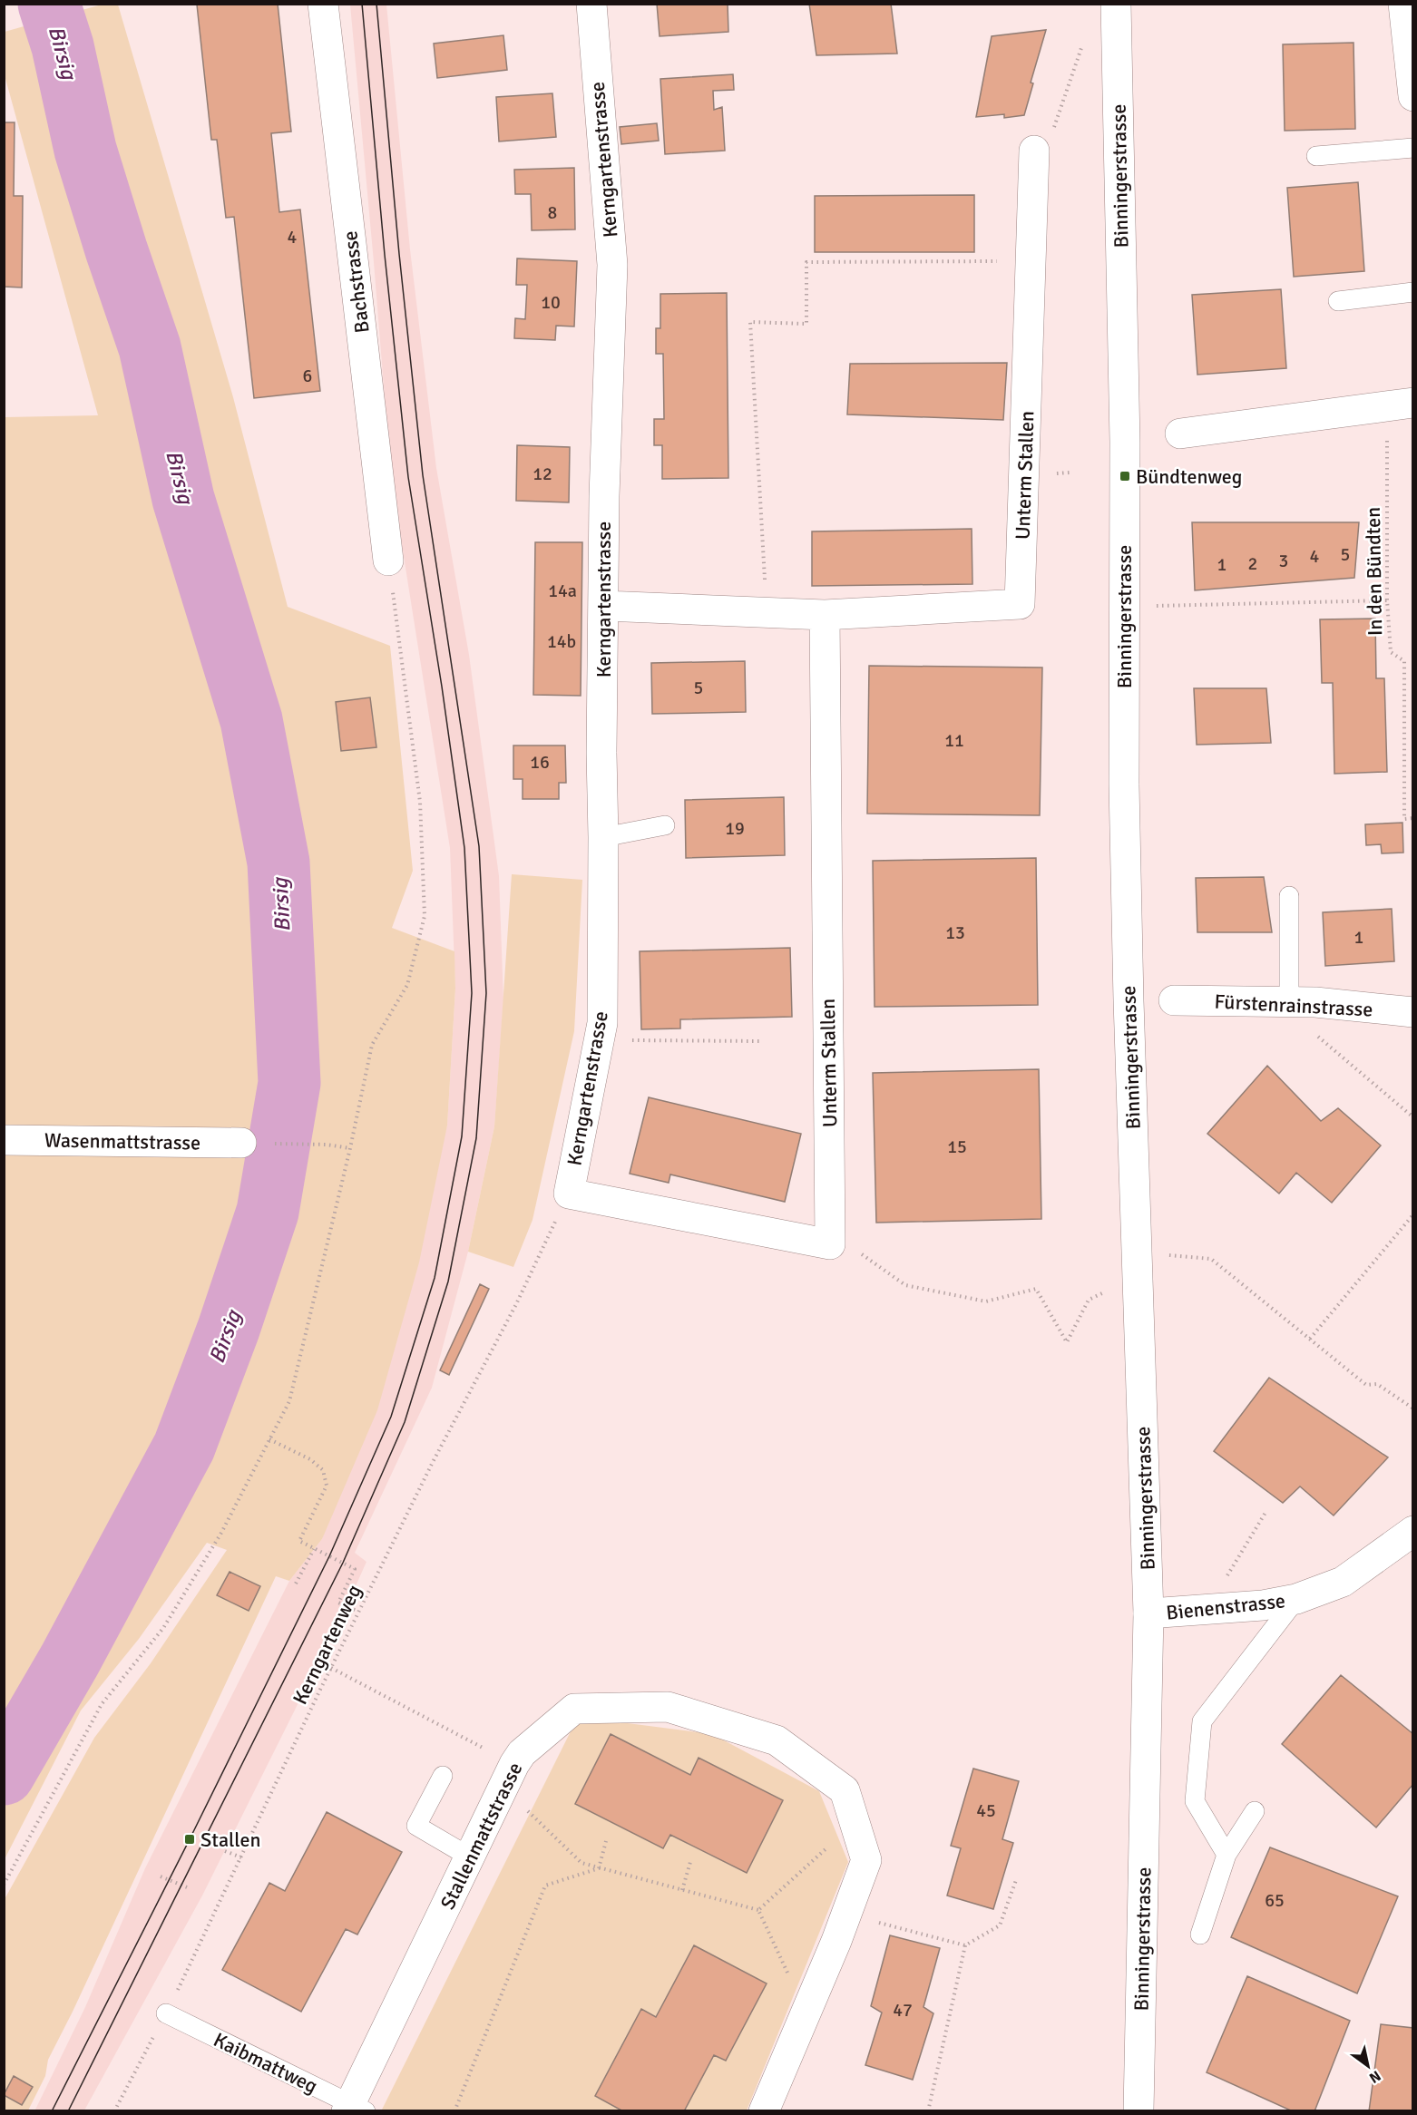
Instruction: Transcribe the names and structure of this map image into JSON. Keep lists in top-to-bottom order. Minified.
{"streets":{"street":["Kerngartenstrasse","Binningerstrasse","Bachstrasse","Unterm Stallen","Fürstenrainstrasse","Wasenmattstrasse","Bienenstrasse","Stallenmattstrasse"],"lane":["Kaibmattweg"],"path":["In den Bündten","Kerngartenweg"]},"crossings":[["Kerngartenstrasse","Unterm Stallen"],["Kerngartenstrasse","Kerngartenweg"],["Binningerstrasse","Bienenstrasse"],["Unterm Stallen","Kerngartenweg"],["Kerngartenweg","Kaibmattweg"],["Stallenmattstrasse","Kaibmattweg"]],"water":["Birsig"],"places":{"transit":["Bündtenweg","Stallen"]},"house_numbers":["8","4","10","6","12","5","4","3","2","1","14a","14b","5","11","16","19","13","1","15","45","65","47"],"north":"bottom right"}
